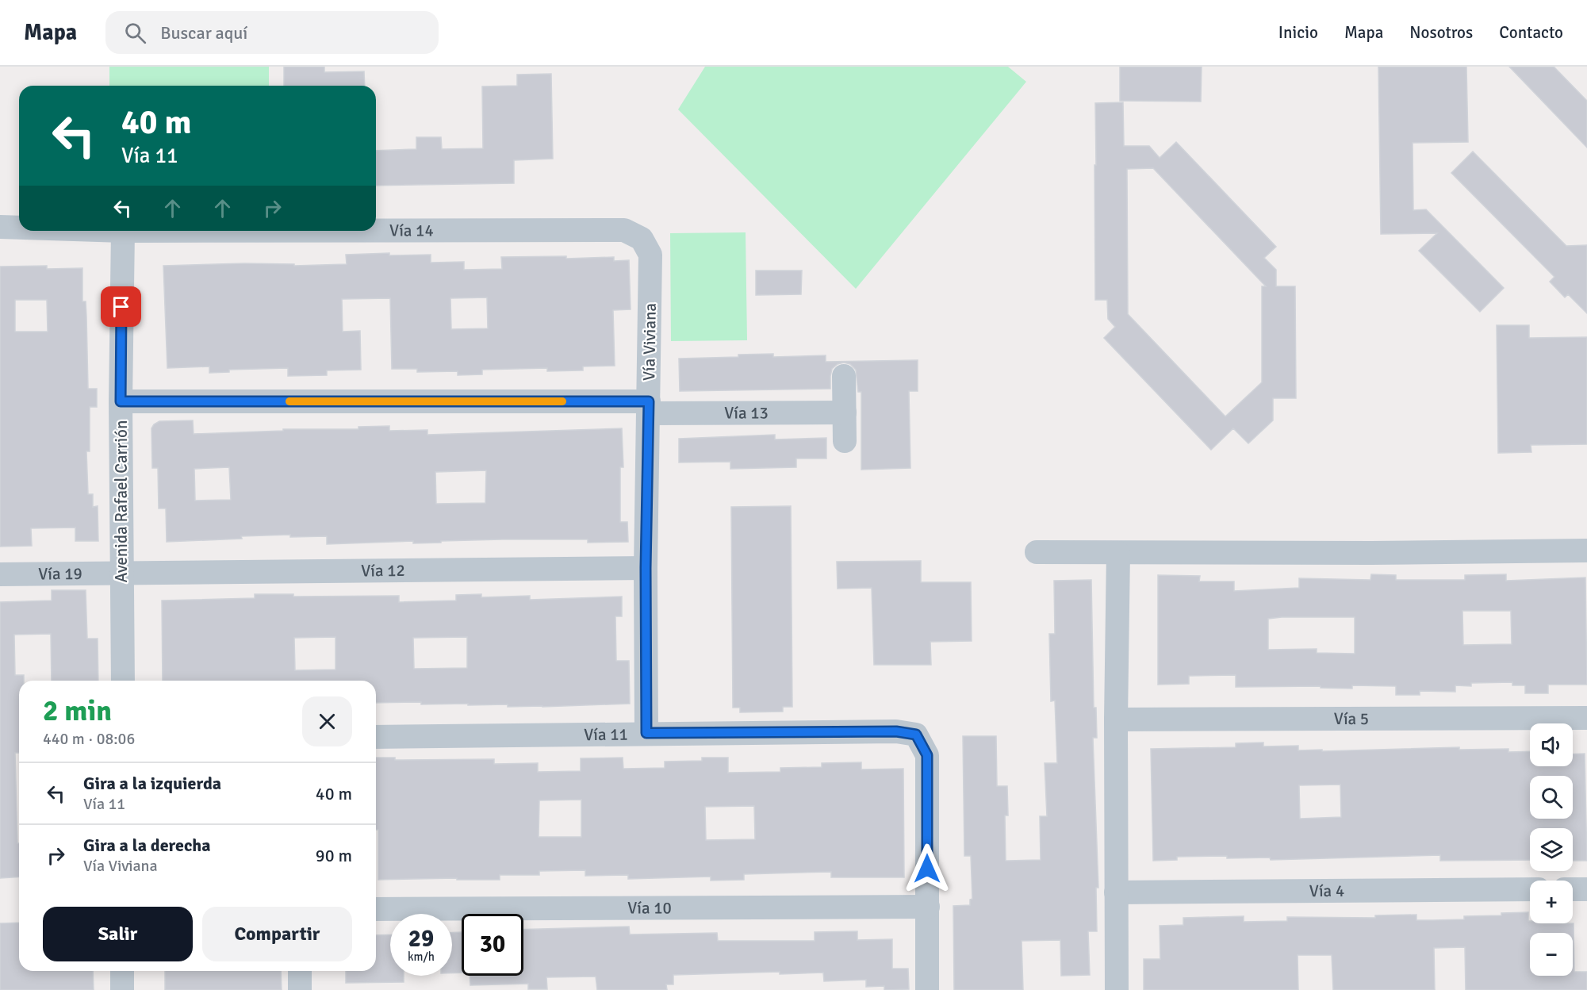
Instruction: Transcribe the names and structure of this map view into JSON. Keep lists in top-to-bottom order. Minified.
{"streets":{"street":["Vía 14","Vía Viviana","Vía 13","Avenida Rafael Carrión","Vía 12","Vía 19","Vía 5","Vía 11","Vía 4","Vía 10"]},"crossings":[["Vía 14","Vía Viviana"],["Vía Viviana","Vía 13"],["Vía Viviana","Vía 12"],["Vía Viviana","Vía 11"],["Vía 13","Avenida Rafael Carrión"],["Avenida Rafael Carrión","Vía 12"],["Avenida Rafael Carrión","Vía 19"],["Vía 12","Vía 19"],["Vía 11","Vía 10"]],"page":{"header":"Mapa","search":"Buscar aquí","nav":["Inicio","Mapa","Nosotros","Contacto"],"turn":["40 m","Vía 11"],"heading":["2 min","440 m · 08:06"],"map_buttons":["+","−"],"list":[{"name":"Gira a la izquierda","note":"Vía 11","value":"40 m"},{"name":"Gira a la derecha","note":"Vía Viviana","value":"90 m"}],"buttons":["Salir","Compartir"],"speed":"29 km/h","limit":"30"}}
